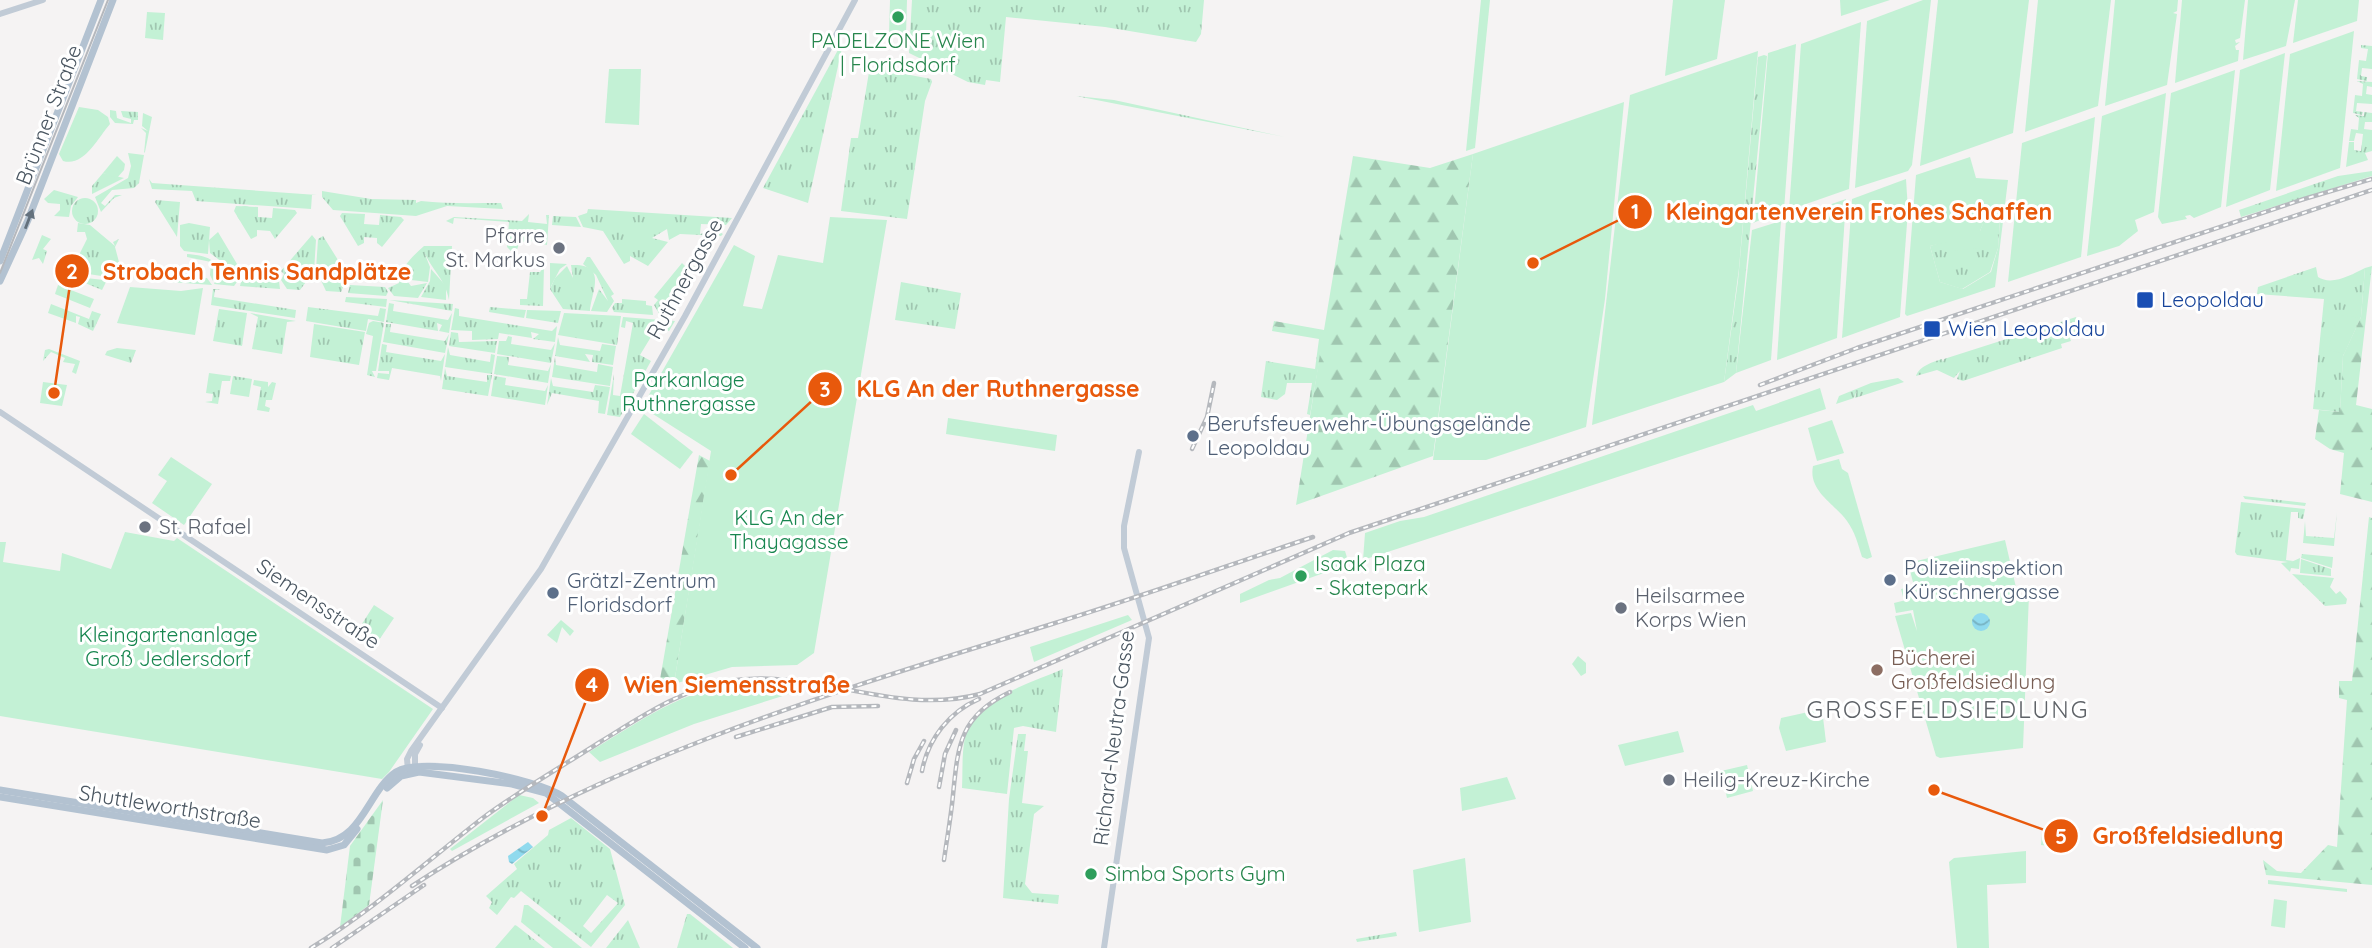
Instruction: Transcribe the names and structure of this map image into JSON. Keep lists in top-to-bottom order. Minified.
{"streets":{"main road":["Brünner Straße","Shuttleworthstraße"],"street":["Ruthnergasse","Siemensstraße","Richard-Neutra-Gasse"]},"crossings":[["Ruthnergasse","Siemensstraße"]],"districts":["GROSSFELDSIEDLUNG"],"parks":["Parkanlage Ruthnergasse","KLG An der Thayagasse","Kleingartenanlage Groß Jedlersdorf"],"places":{"other":["PADELZONE Wien | Floridsdorf","Pfarre St. Markus","Kleingartenverein Frohes Schaffen","Strobach Tennis Sandplätze","Berufsfeuerwehr-Übungsgelände Leopoldau","KLG An der Ruthnergasse","St. Rafael","Isaak Plaza - Skatepark","Polizeiinspektion Kürschnergasse","Grätzl-Zentrum Floridsdorf","Heilsarmee Korps Wien","Bücherei Großfeldsiedlung","Heilig-Kreuz-Kirche","Großfeldsiedlung","Wien Siemensstraße","Simba Sports Gym"],"transit":["Leopoldau","Wien Leopoldau"]}}
